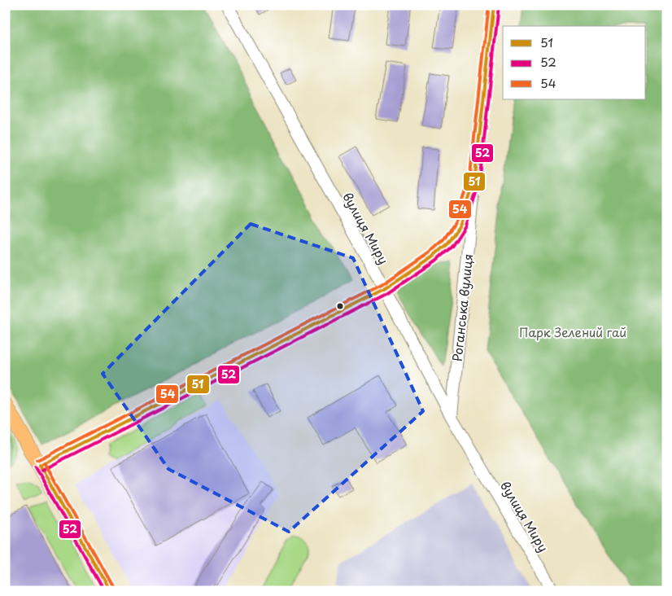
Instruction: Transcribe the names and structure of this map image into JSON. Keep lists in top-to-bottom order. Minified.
{"streets":{"main road":["Роганська вулиця"],"street":["вулиця Миру"]},"crossings":[["вулиця Миру","Роганська вулиця"]],"parks":["Парк Зелений гай"],"lines":["transit line 51","transit line 54","transit line 52"],"legend":["51","52","54"]}
